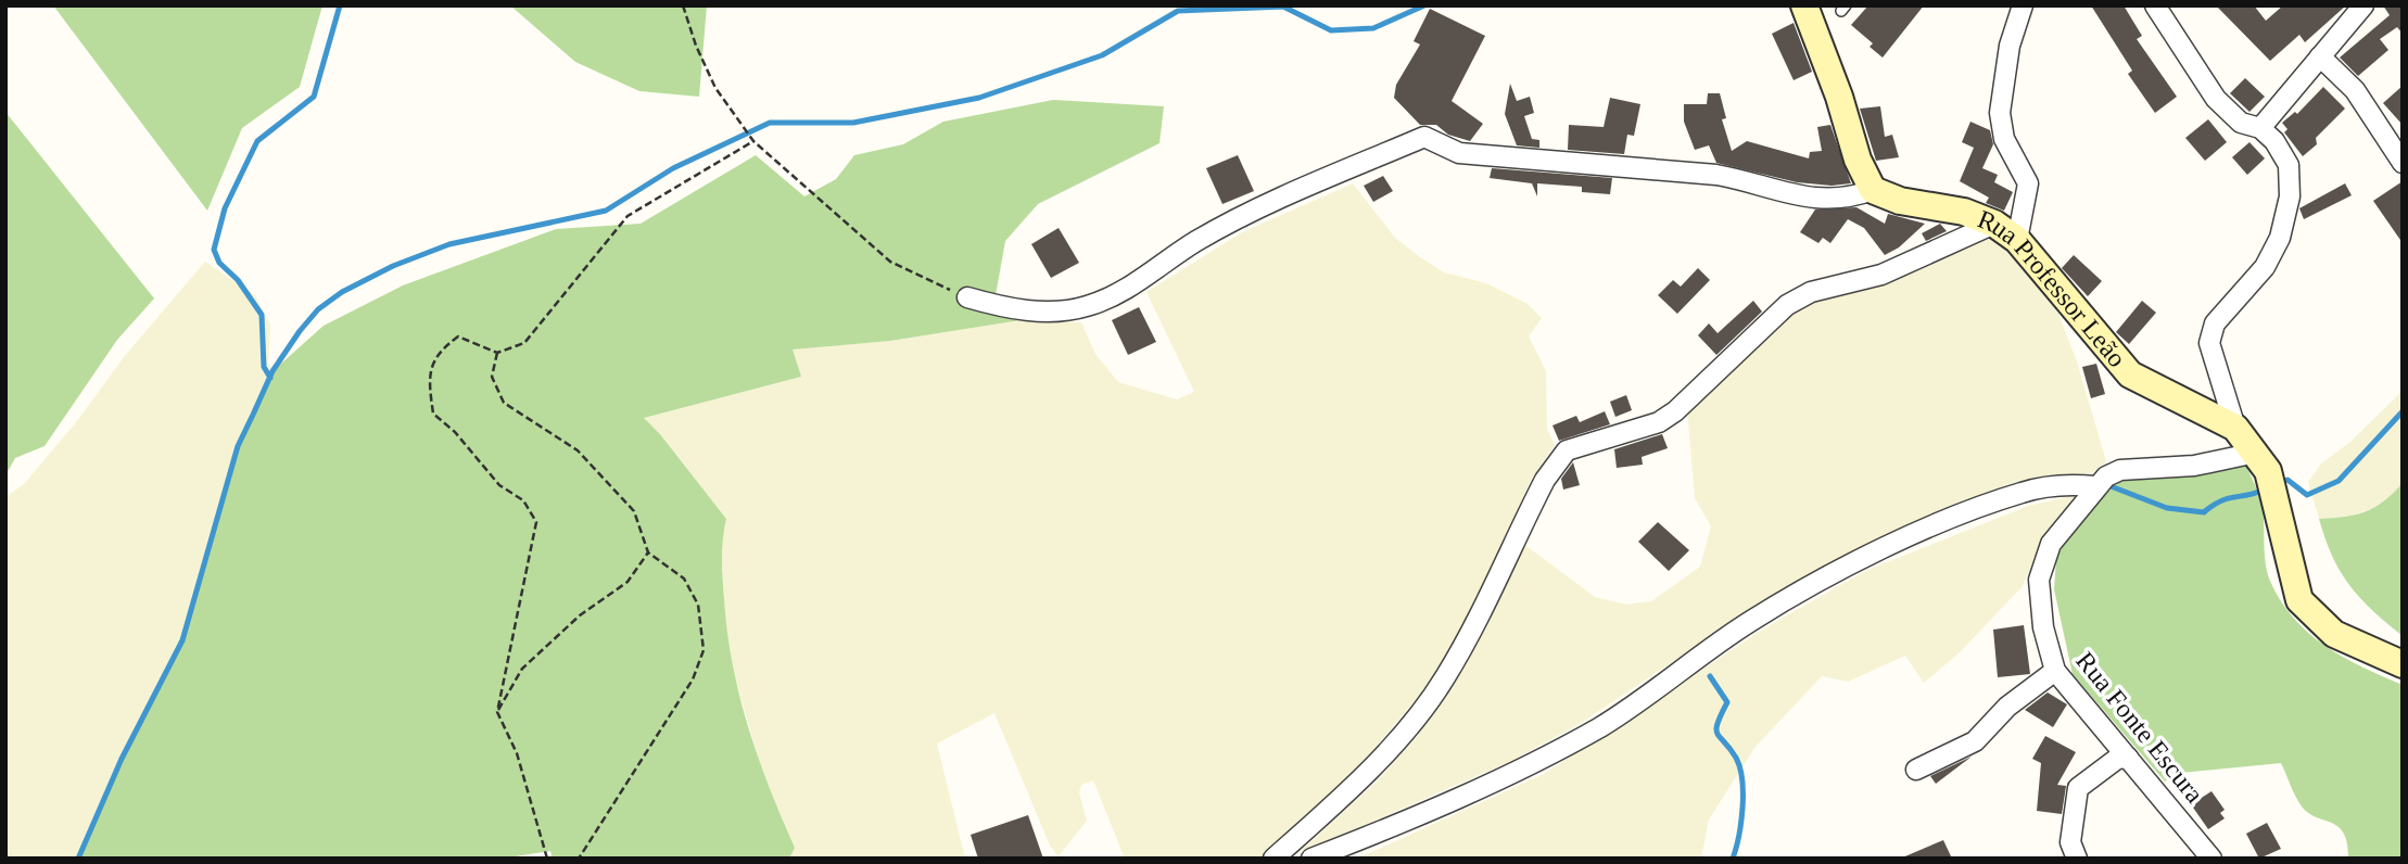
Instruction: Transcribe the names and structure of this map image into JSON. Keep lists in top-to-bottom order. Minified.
{"streets":{"street":["Rua Professor Leão","Rua Fonte Escura"]}}
